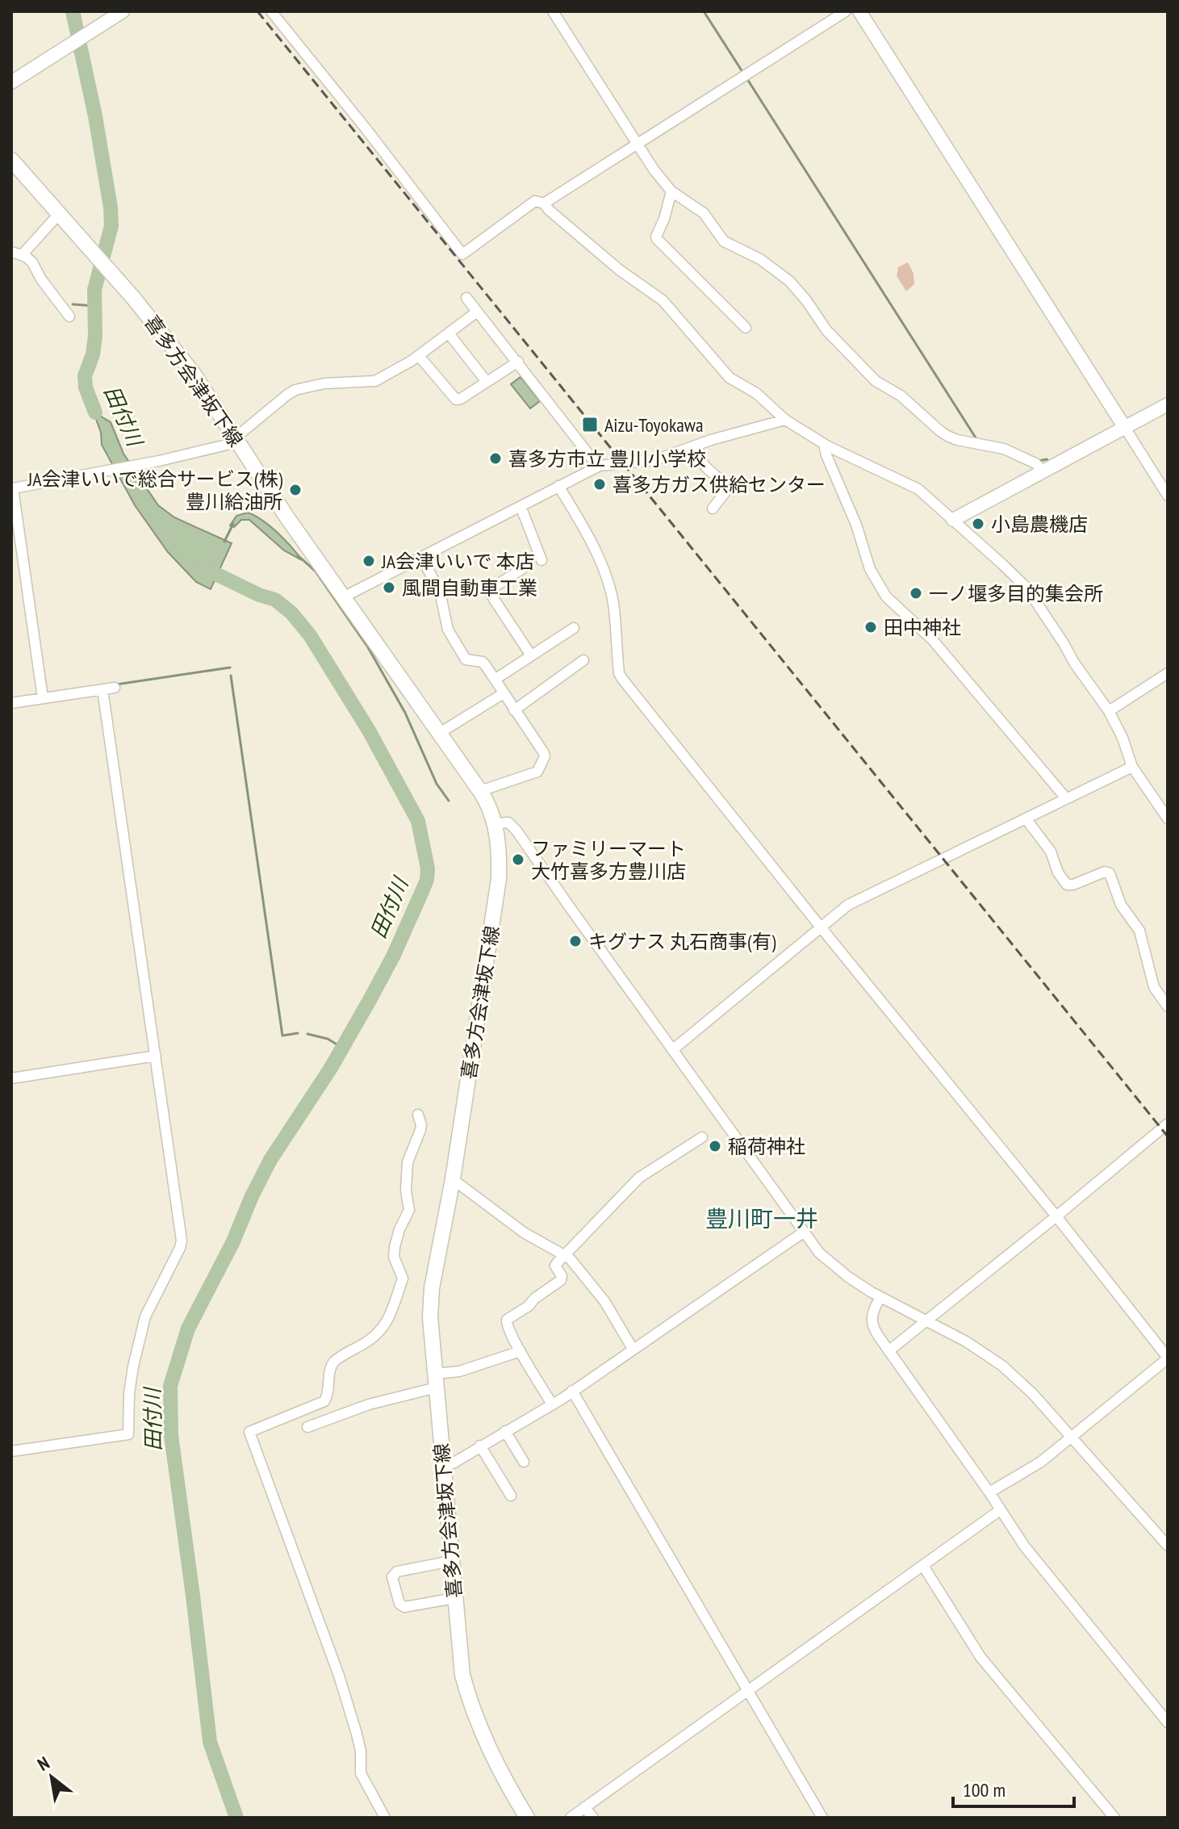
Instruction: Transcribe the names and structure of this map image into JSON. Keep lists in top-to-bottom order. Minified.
{"streets":{"main road":["喜多方会津坂下線"]},"districts":["豊川町一井"],"water":["田付川"],"places":{"transit":["Aizu-Toyokawa"],"other":["喜多方市立 豊川小学校","喜多方ガス供給センター","JA会津いいで総合サービス(株) 豊川給油所","小島農機店","JA会津いいで 本店","風間自動車工業","一ノ堰多目的集会所","田中神社","ファミリーマート 大竹喜多方豊川店","キグナス 丸石商事(有)","稲荷神社"]},"scale_bar":"100 m","north":"top left"}
